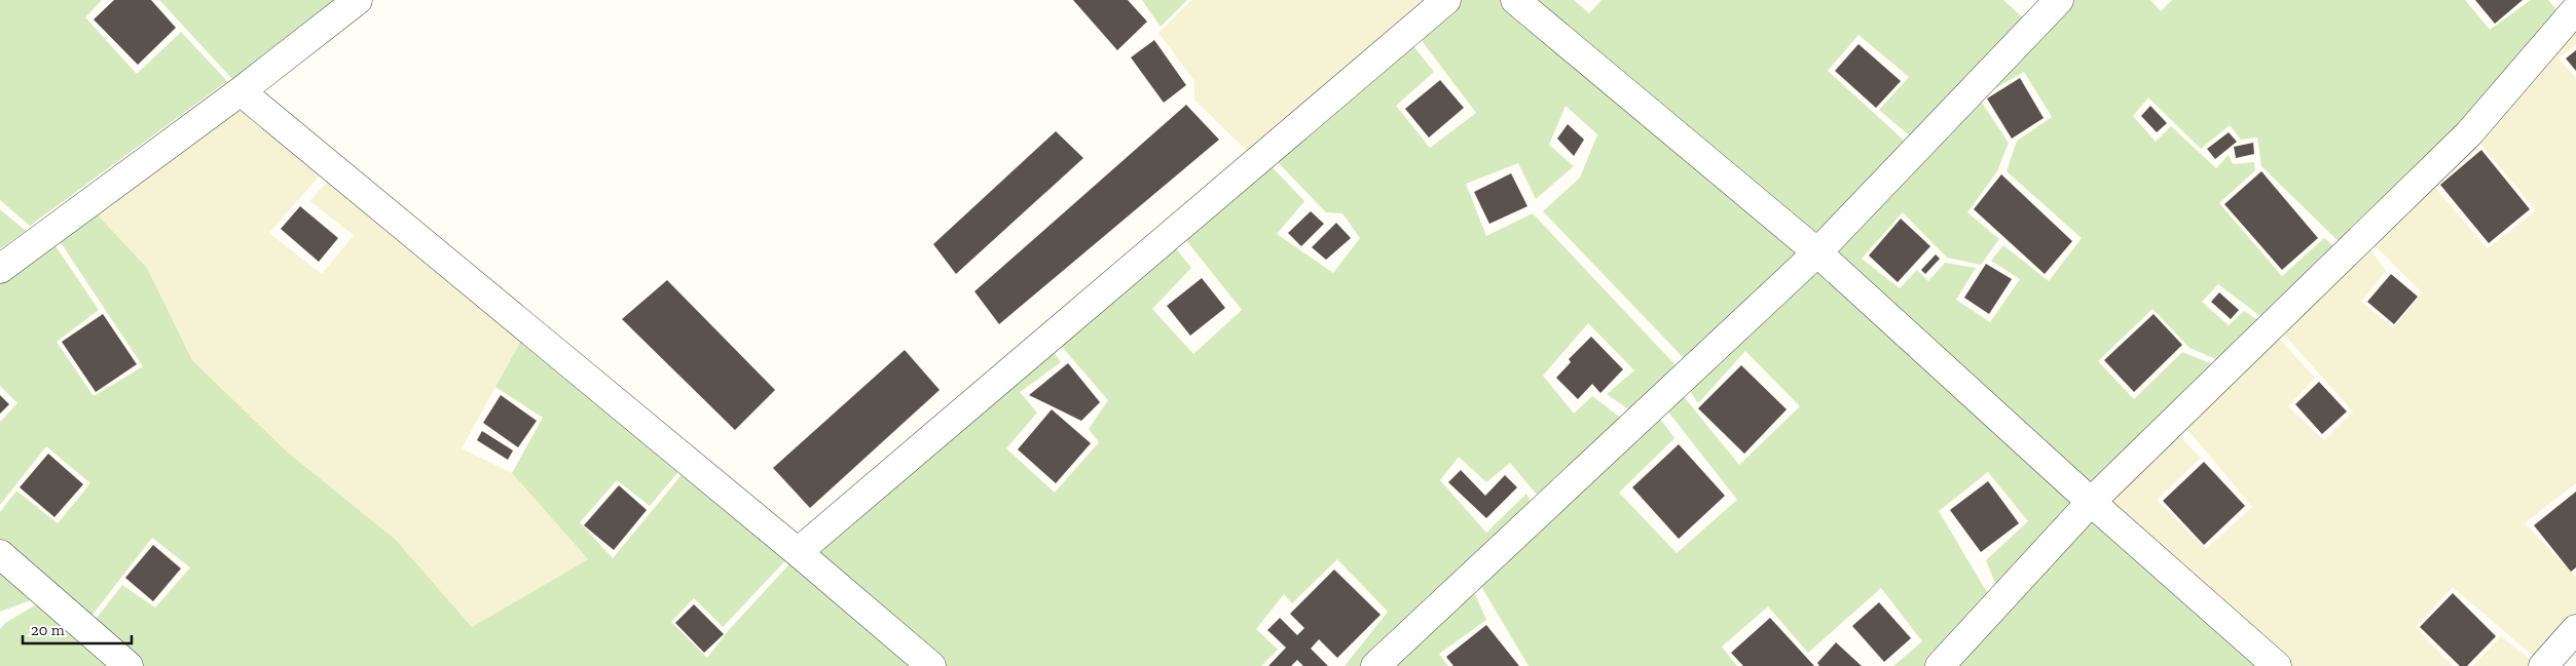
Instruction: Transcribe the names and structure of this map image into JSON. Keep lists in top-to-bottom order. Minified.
{"scale_bar":"20 m"}
